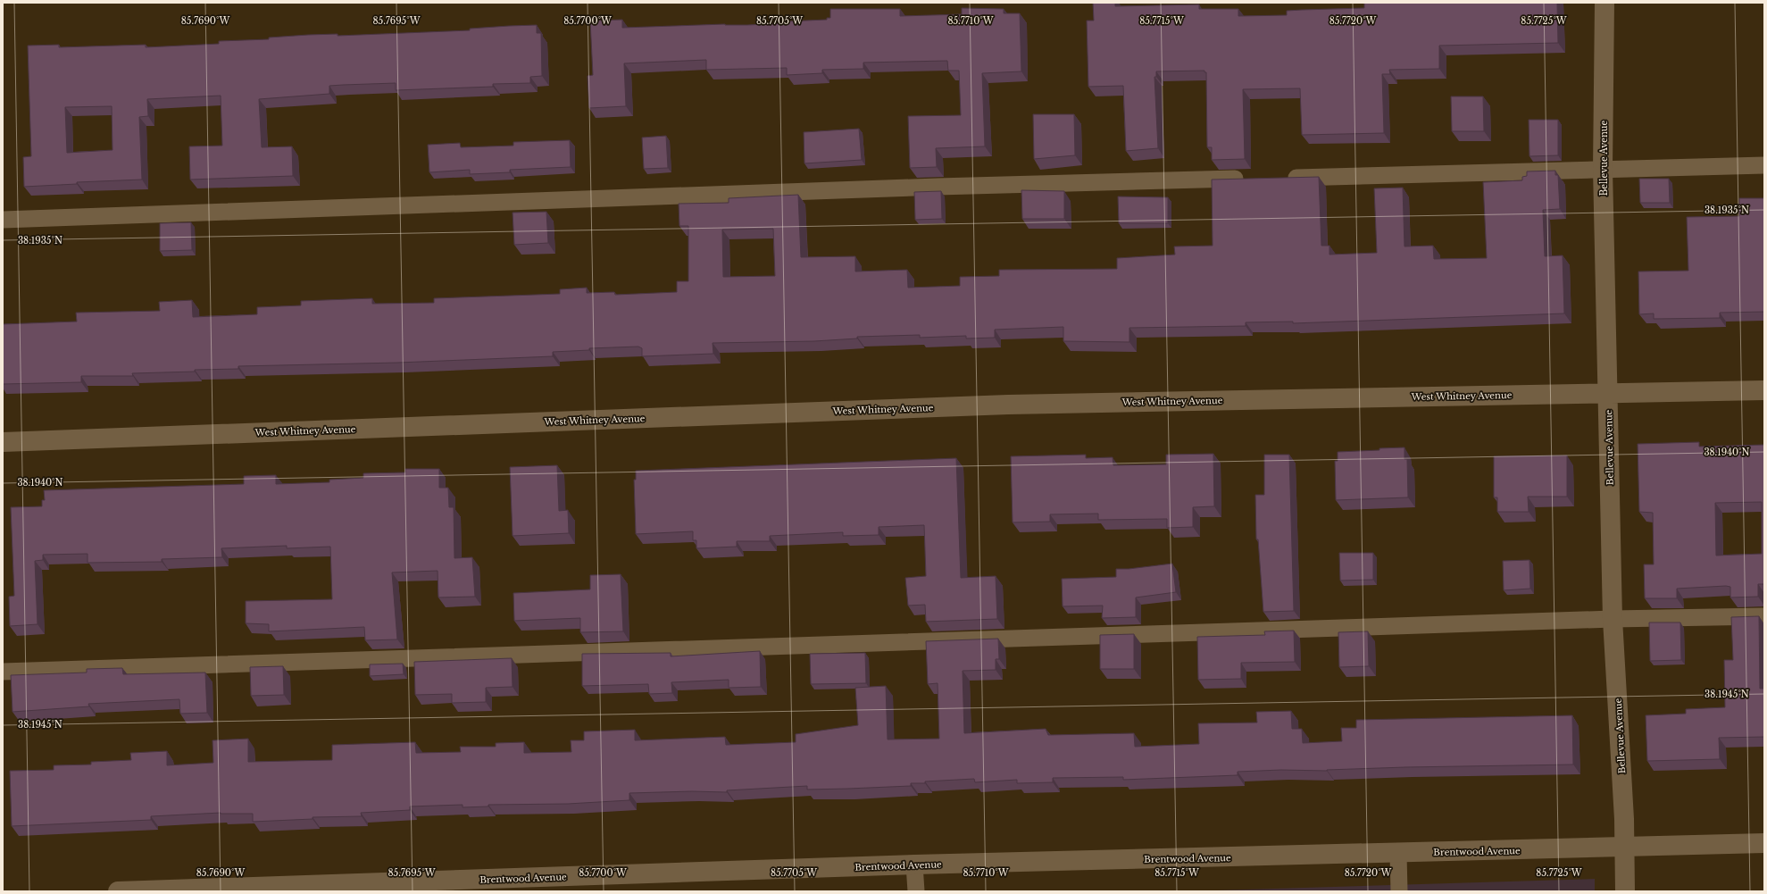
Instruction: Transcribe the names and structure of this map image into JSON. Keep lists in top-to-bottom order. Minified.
{"streets":{"street":["Bellevue Avenue","West Whitney Avenue","Brentwood Avenue"]},"crossings":[["Bellevue Avenue","West Whitney Avenue"],["Bellevue Avenue","Brentwood Avenue"]],"coordinates":["85.7690°W","85.7695°W","85.7700°W","85.7705°W","85.7710°W","85.7715°W","85.7720°W","85.7725°W","38.1935°N","38.1940°N","38.1945°N"]}
